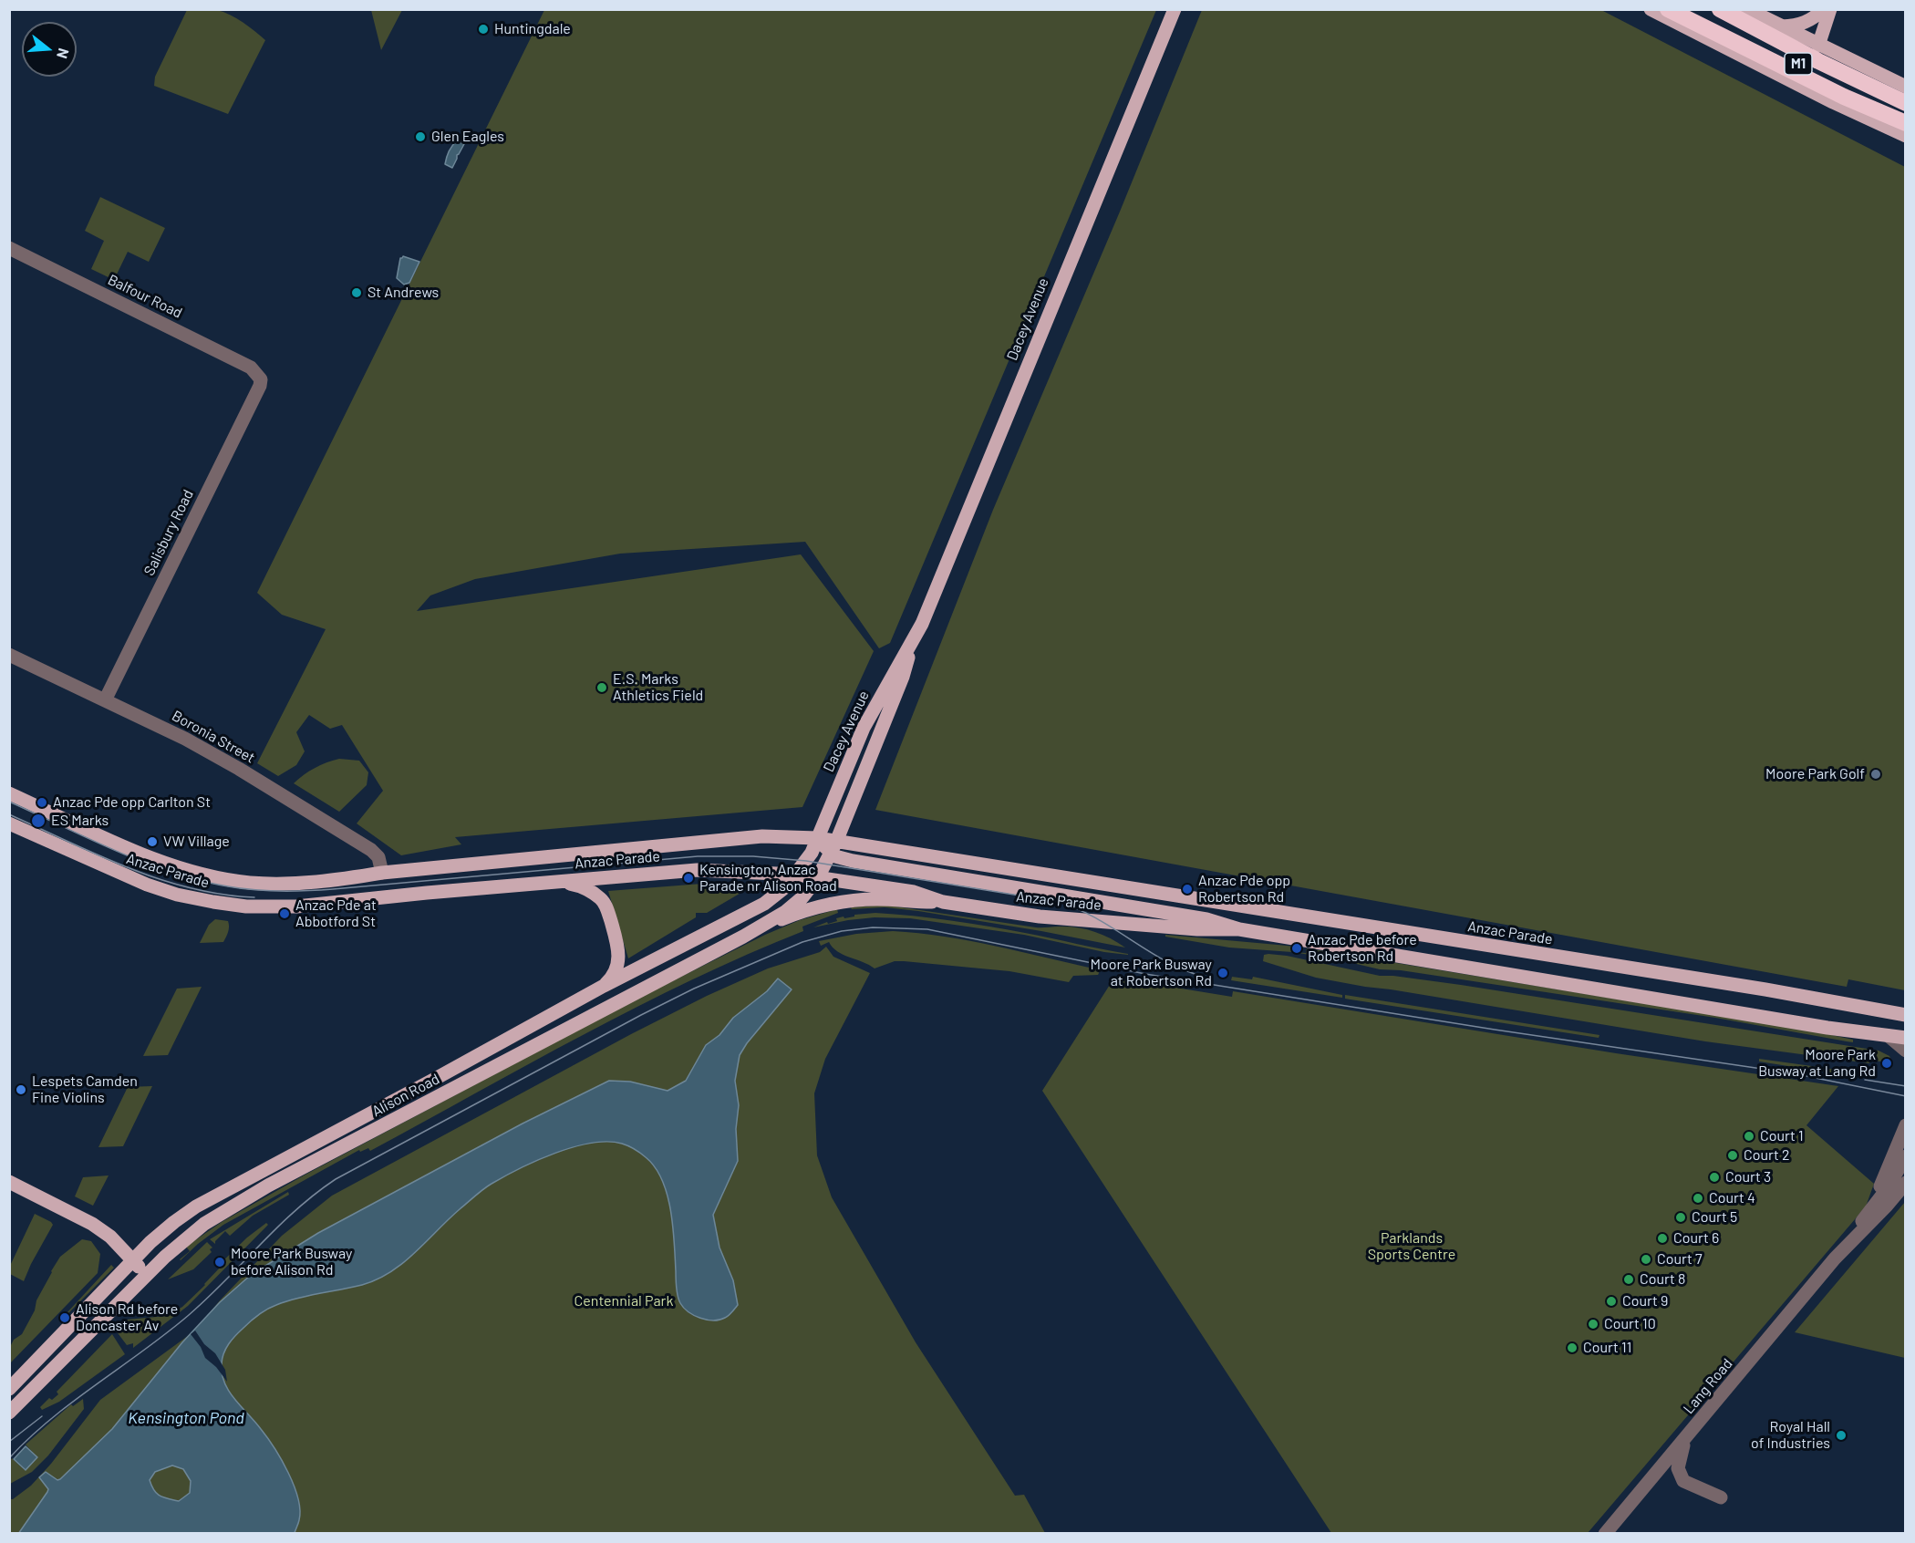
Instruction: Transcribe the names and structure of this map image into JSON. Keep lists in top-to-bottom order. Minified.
{"streets":{"highway":["M1"],"main road":["Dacey Avenue","Anzac Parade","Alison Road"],"street":["Balfour Road","Salisbury Road","Boronia Street","Lang Road"]},"crossings":[["Balfour Road","Salisbury Road"],["Dacey Avenue","Anzac Parade"],["Dacey Avenue","Alison Road"],["Salisbury Road","Boronia Street"],["Boronia Street","Anzac Parade"],["Anzac Parade","Alison Road"]],"water":["Kensington Pond"],"parks":["Parklands Sports Centre","Centennial Park"],"places":["Huntingdale","Glen Eagles","St Andrews","E.S. Marks Athletics Field","Moore Park Golf","Anzac Pde opp Carlton St","ES Marks","VW Village","Kensington, Anzac Parade nr Alison Road","Anzac Pde opp Robertson Rd","Anzac Pde at Abbotford St","Anzac Pde before Robertson Rd","Moore Park Busway at Robertson Rd","Moore Park Busway at Lang Rd","Lespets Camden Fine Violins","Court 1","Court 2","Court 3","Court 4","Court 5","Court 6","Court 7","Moore Park Busway before Alison Rd","Court 8","Court 9","Alison Rd before Doncaster Av","Court 10","Court 11","Royal Hall of Industries"],"north":"right"}
